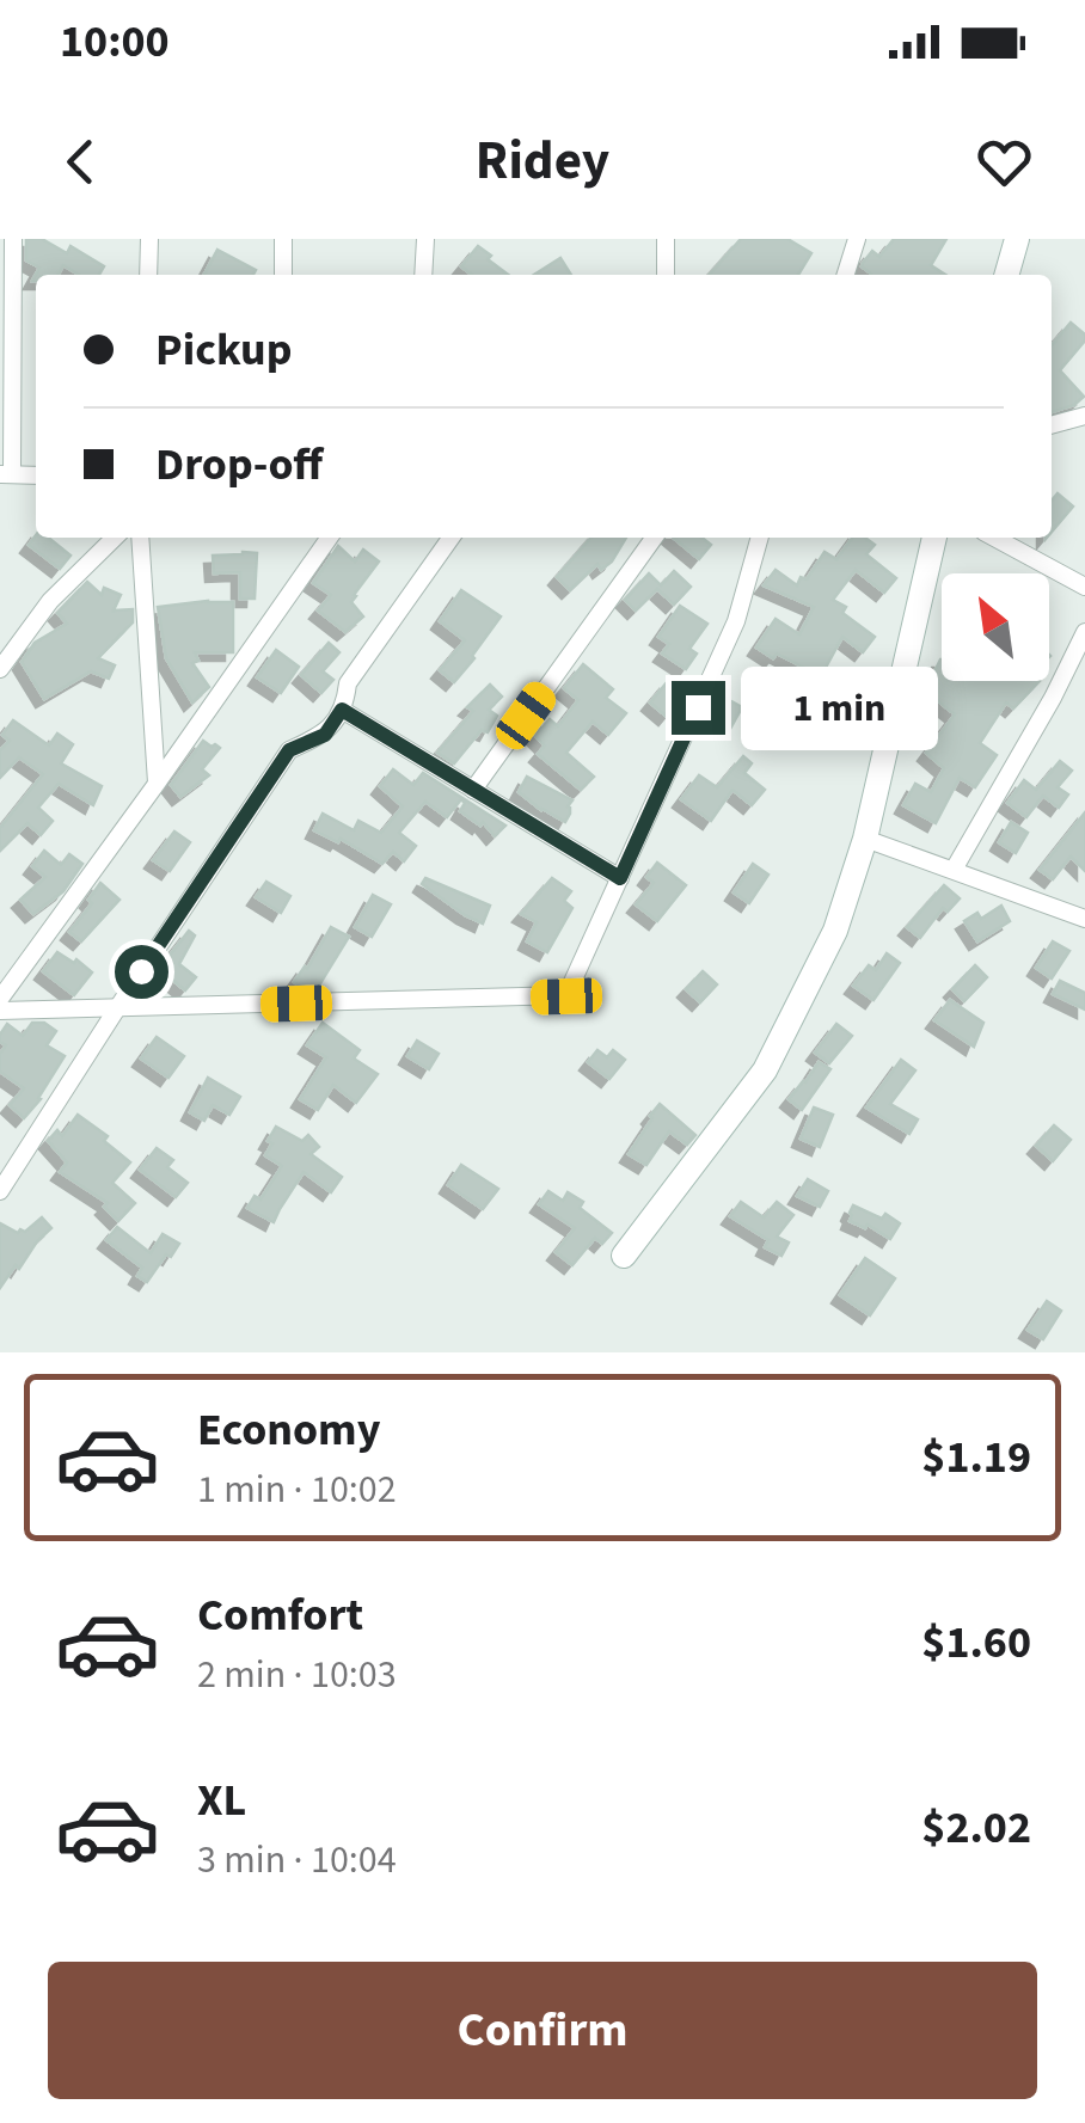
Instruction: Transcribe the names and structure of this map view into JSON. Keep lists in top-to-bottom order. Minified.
{"north":"top left","page":{"status":"10:00","header":"Ridey","banner":["Pickup","Drop-off"],"bubble":"1 min","list":[{"name":"Economy","note":"1 min · 10:02","value":"$1.19"},{"name":"Comfort","note":"2 min · 10:03","value":"$1.60"},{"name":"XL","note":"3 min · 10:04","value":"$2.02"}],"buttons":"Confirm"}}
